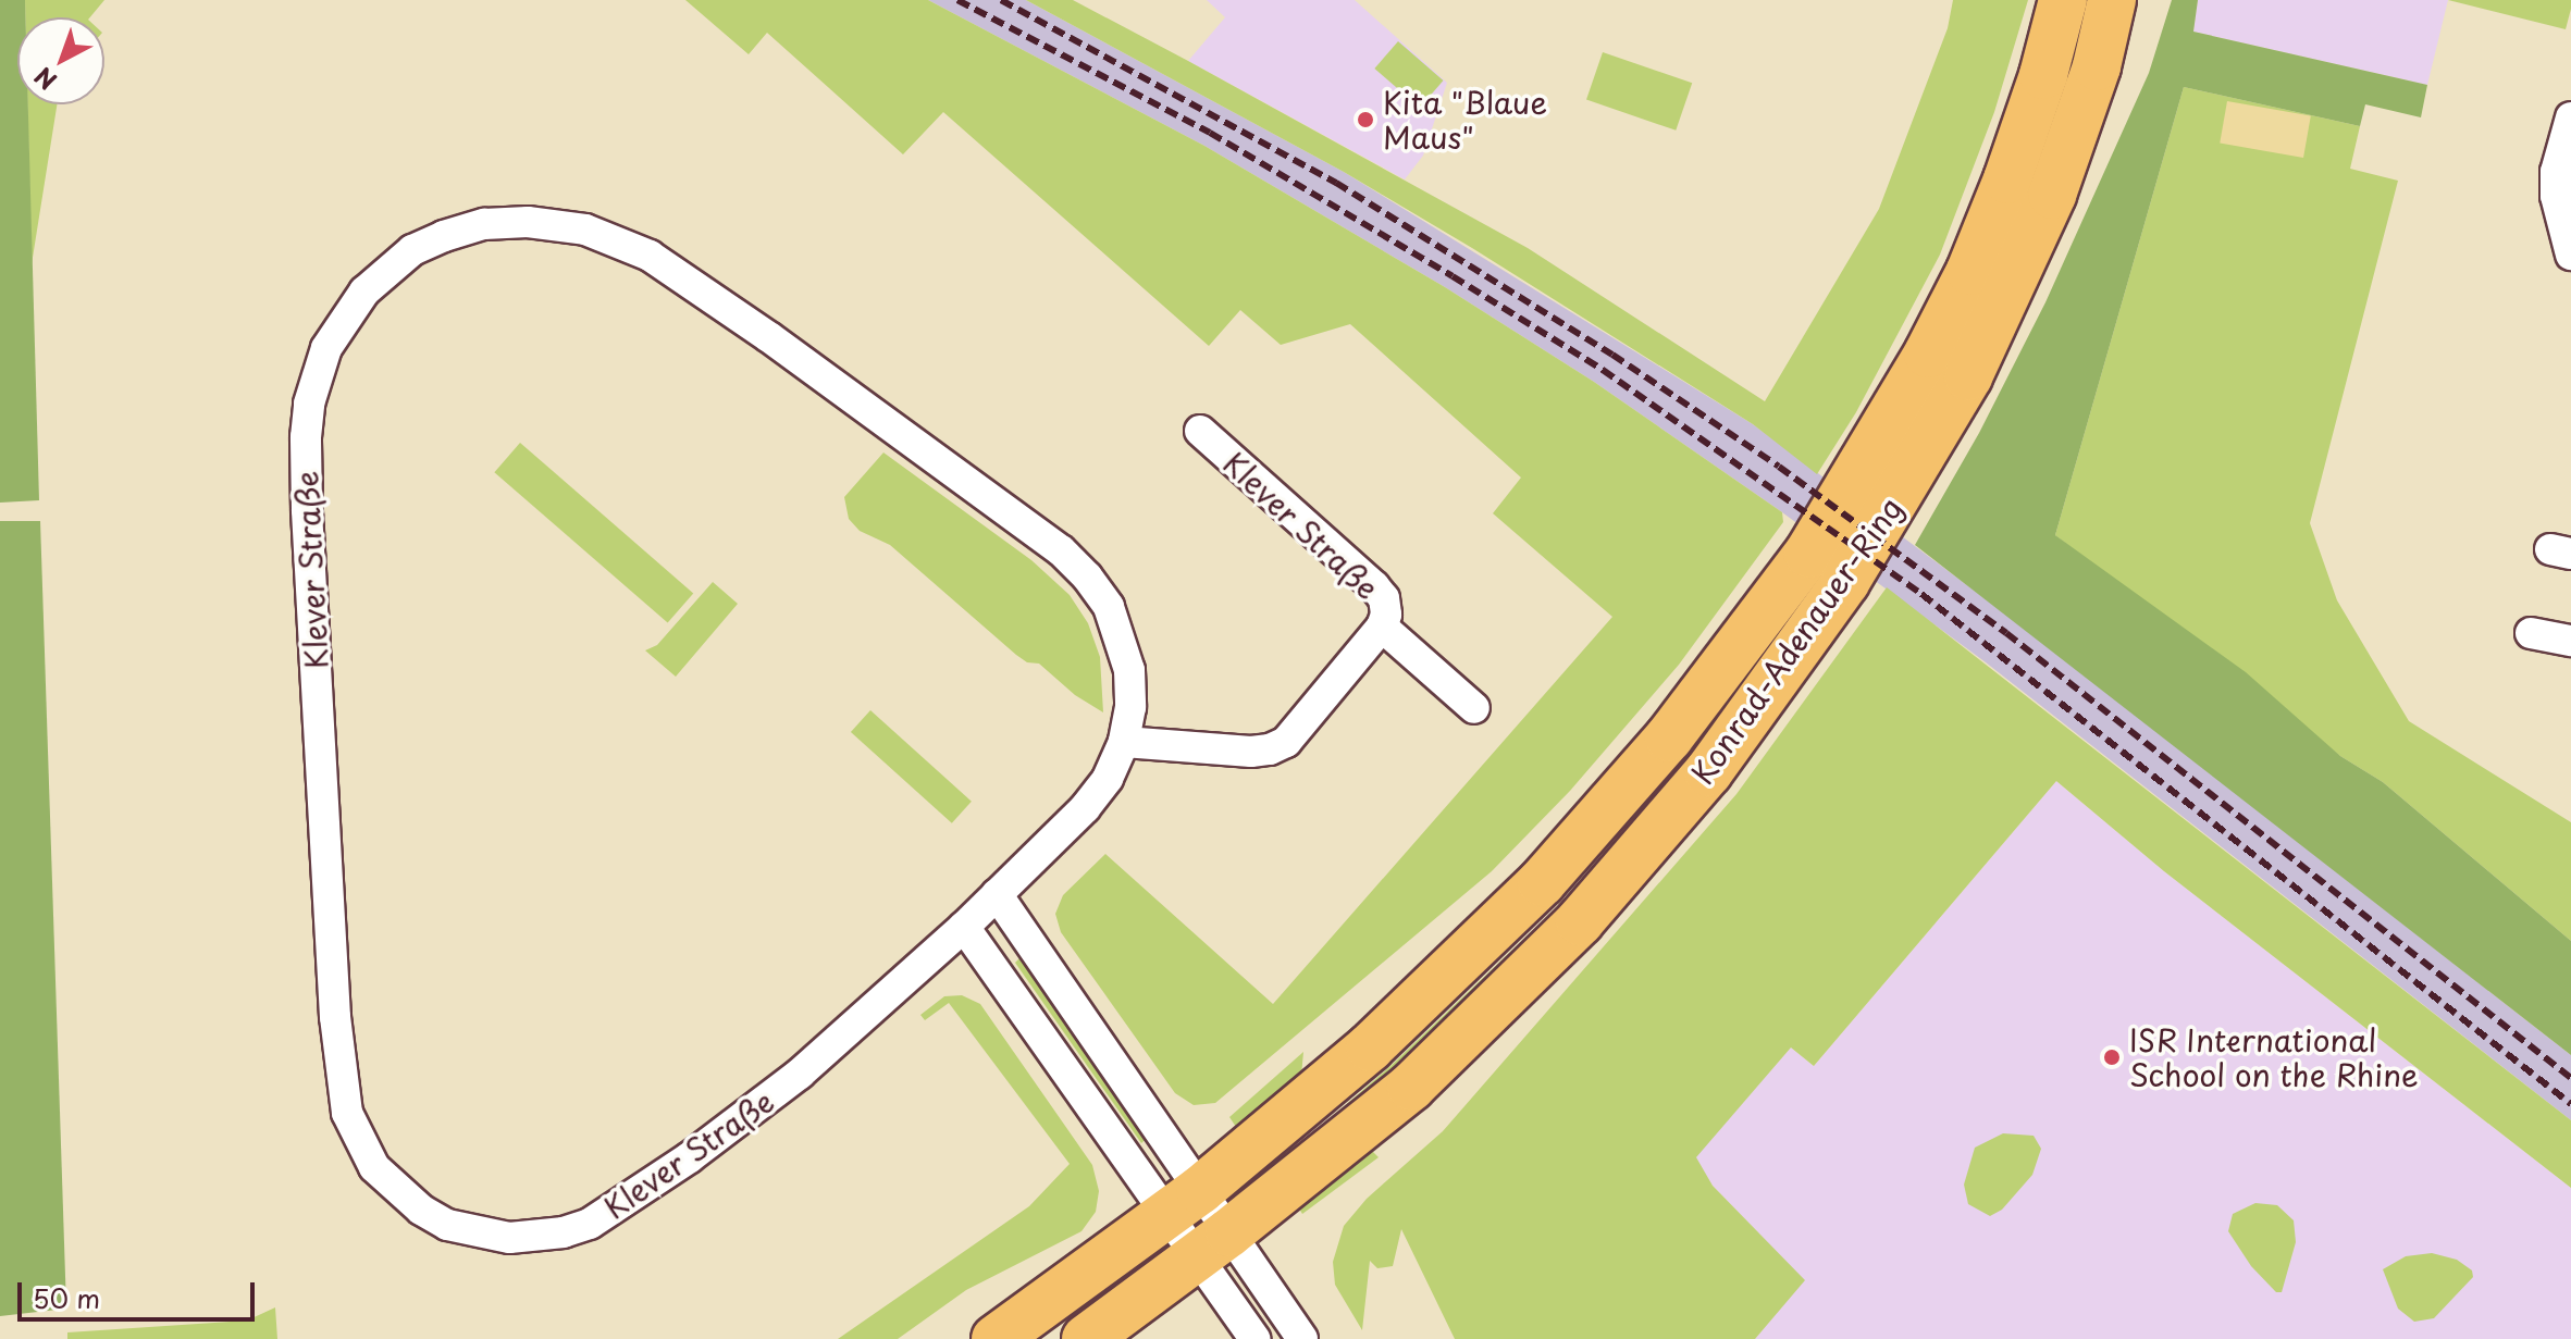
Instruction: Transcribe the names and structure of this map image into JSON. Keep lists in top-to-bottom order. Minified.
{"streets":{"main road":["Konrad-Adenauer-Ring"],"street":["Klever Straße"]},"places":["Kita \"Blaue Maus\"","ISR International School on the Rhine"],"scale_bar":"50 m","north":"bottom left"}
